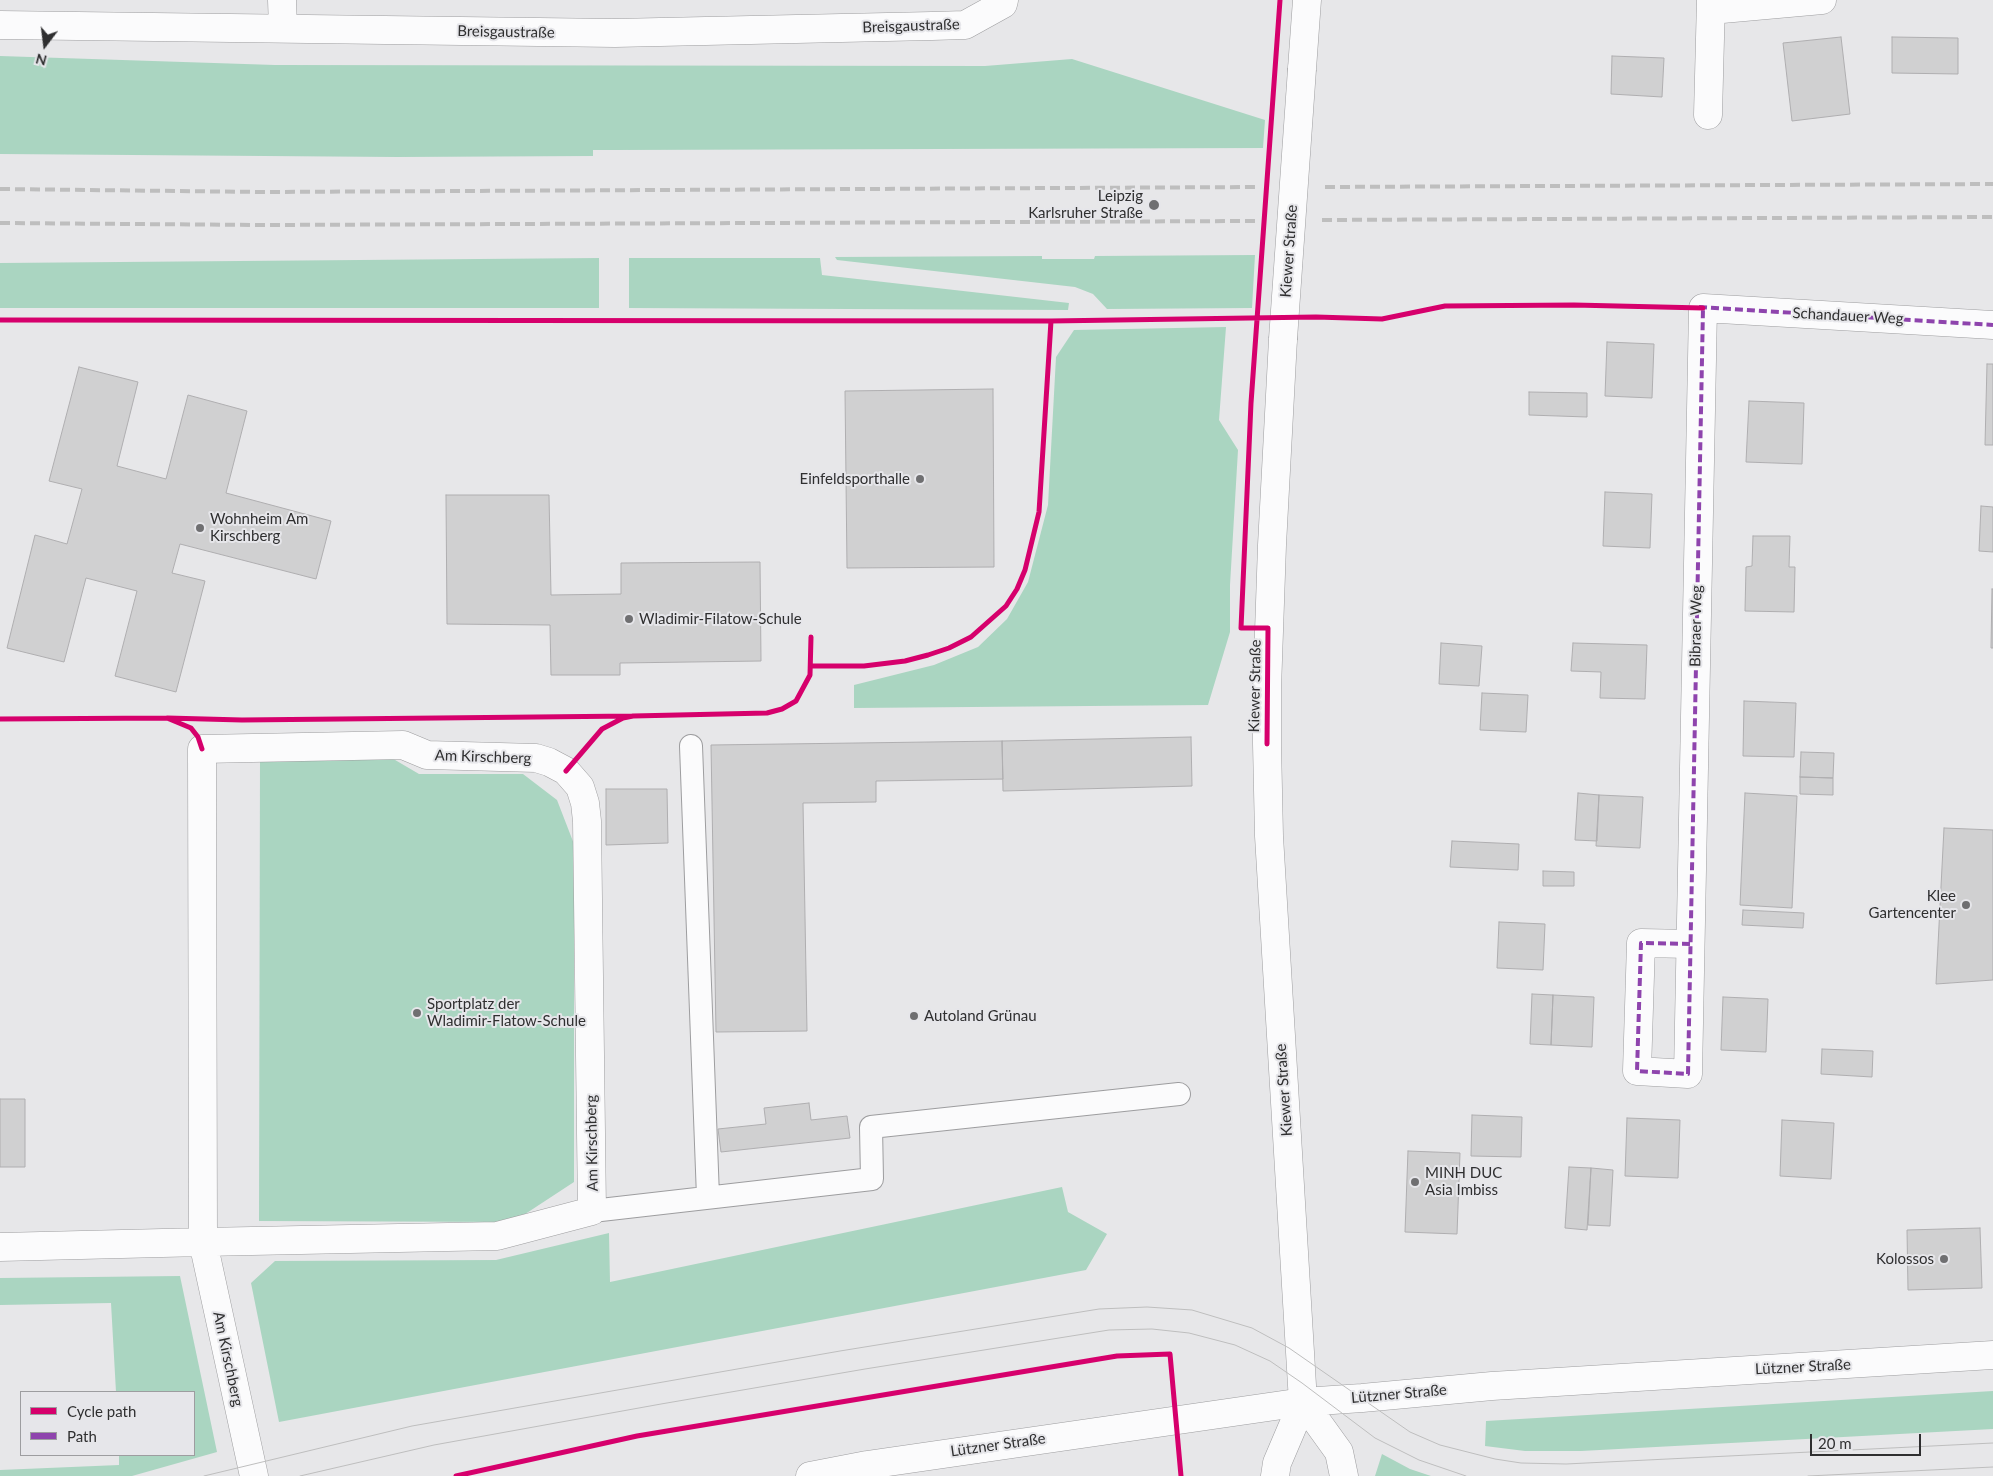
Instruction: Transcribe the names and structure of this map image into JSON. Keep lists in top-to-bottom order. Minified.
{"streets":{"street":["Breisgaustraße","Kiewer Straße","Schandauer Weg","Bibraer Weg","Am Kirschberg","Lützner Straße"]},"crossings":[["Kiewer Straße","Lützner Straße"],["Schandauer Weg","Bibraer Weg"]],"places":["Leipzig Karlsruher Straße","Einfeldsporthalle","Wohnheim Am Kirschberg","Wladimir-Filatow-Schule","Klee Gartencenter","Sportplatz der Wladimir-Flatow-Schule","Autoland Grünau","MINH DUC Asia Imbiss","Kolossos"],"legend":["Cycle path","Path"],"scale_bar":"20 m","north":"bottom"}
